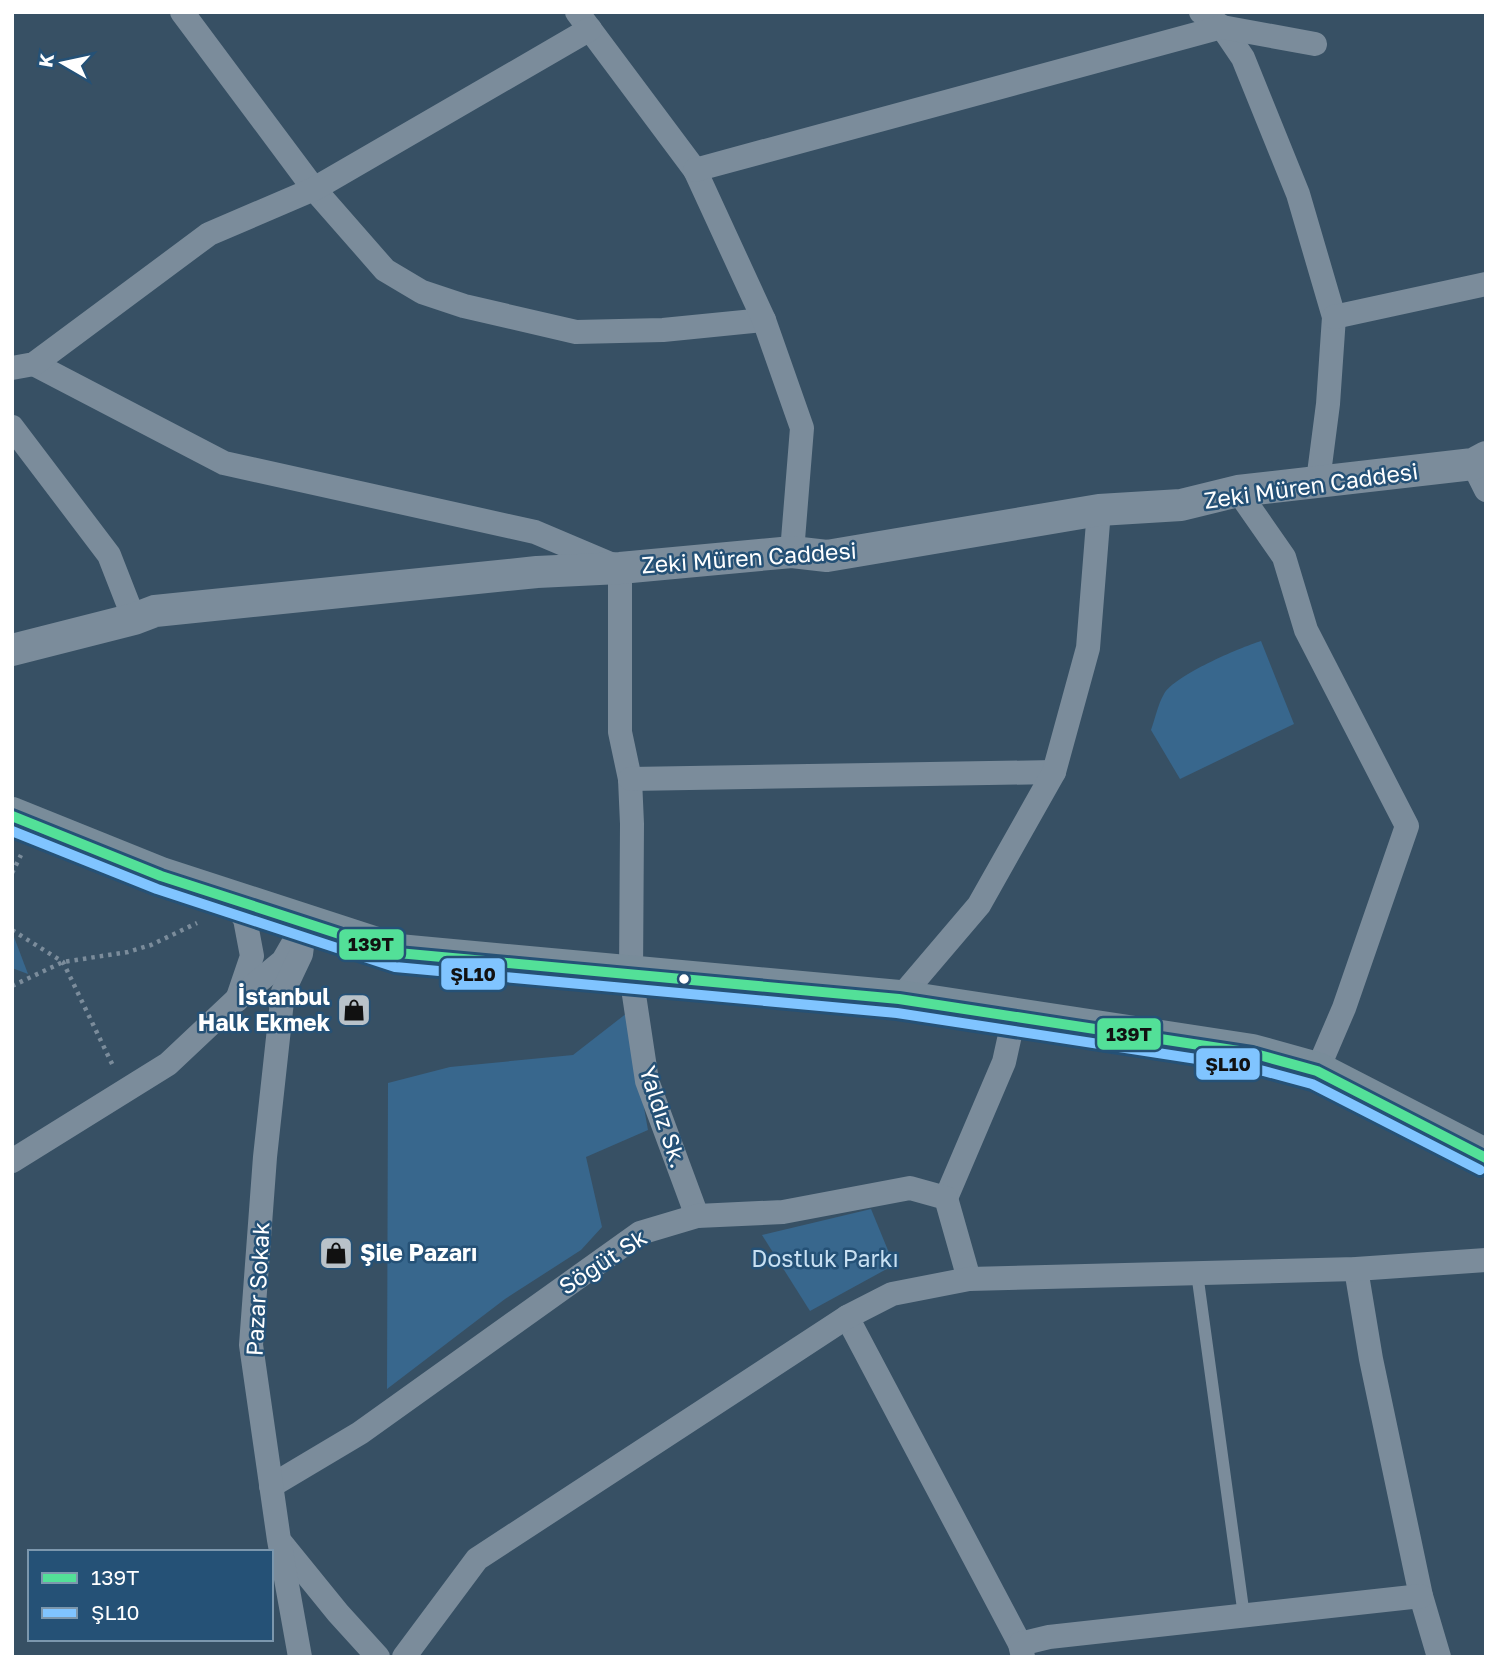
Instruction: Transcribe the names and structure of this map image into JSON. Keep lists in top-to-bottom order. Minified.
{"streets":{"street":["Zeki Müren Caddesi","Yaldız Sk.","Söğüt Sk","Pazar Sokak"]},"crossings":[["Zeki Müren Caddesi","Yaldız Sk."],["Yaldız Sk.","Söğüt Sk"],["Söğüt Sk","Pazar Sokak"]],"parks":["Dostluk Parkı"],"places":{"shop":["İstanbul Halk Ekmek","Şile Pazarı"]},"lines":["transit line 139T","transit line ŞL10"],"legend":["139T","ŞL10"],"north":"left"}
